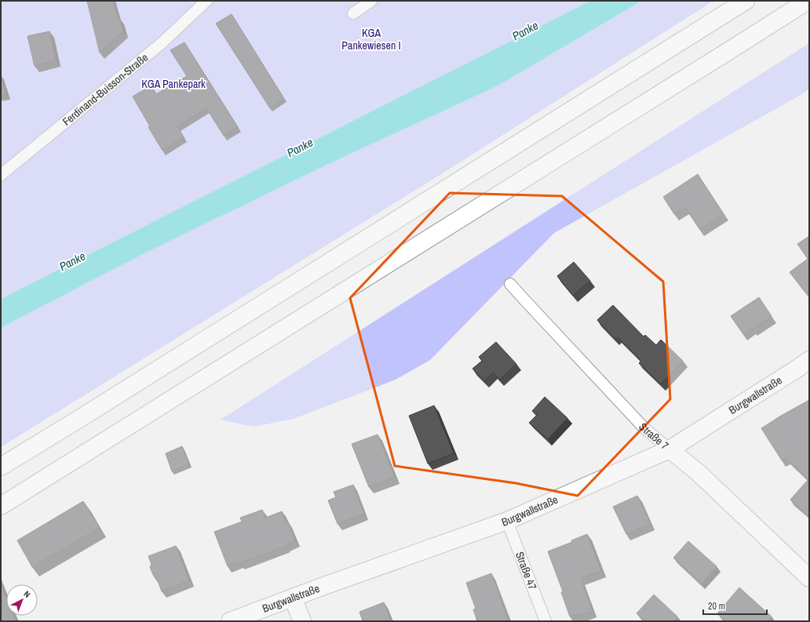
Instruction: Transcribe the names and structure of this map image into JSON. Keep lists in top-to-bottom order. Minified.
{"streets":{"main road":["Burgwallstraße","Straße 7"],"lane":["Ferdinand-Buisson-Straße","Straße 47"]},"crossings":[["Burgwallstraße","Straße 7"],["Burgwallstraße","Straße 47"]],"water":["Panke"],"parks":["KGA Pankewiesen I","KGA Pankepark"],"scale_bar":"20 m","north":"top right"}
